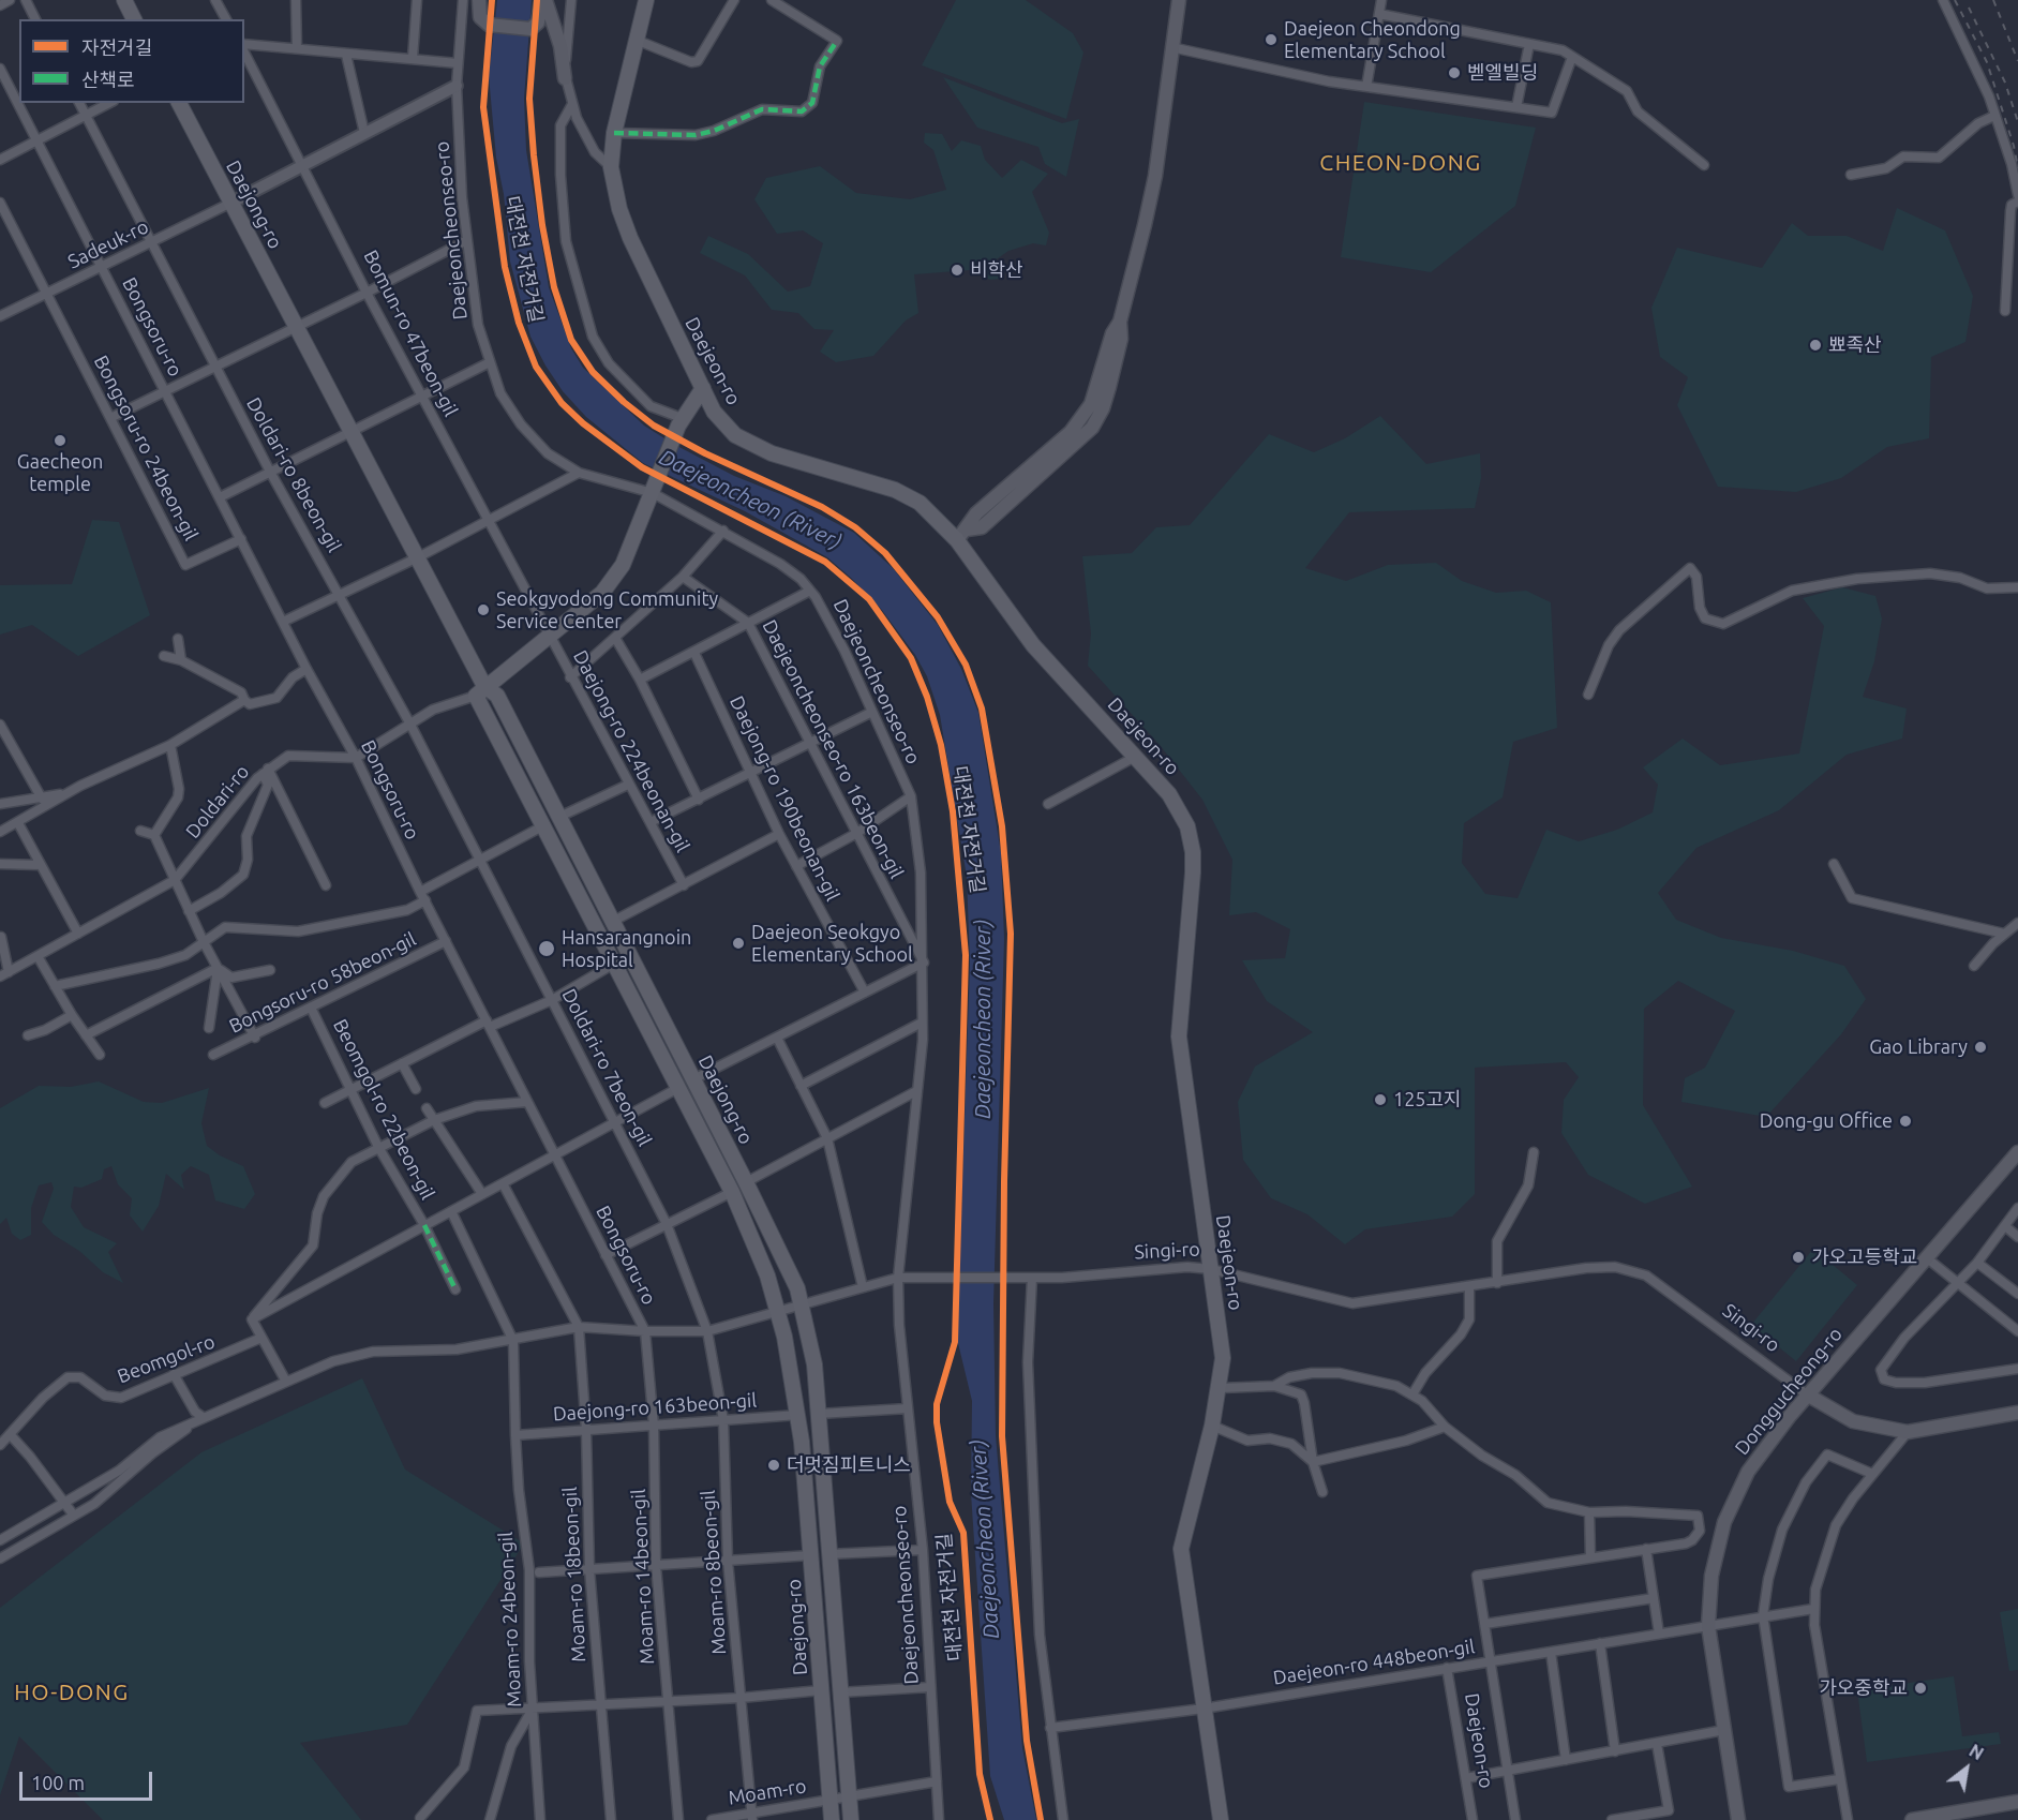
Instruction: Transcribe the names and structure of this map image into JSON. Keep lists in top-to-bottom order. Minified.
{"streets":{"main road":["Daejong-ro","Daejeon-ro","Singi-ro","Donggucheong-ro"],"street":["Daejeoncheonseo-ro","Sadeuk-ro","Bongsoru-ro","Bomun-ro 47beon-gil","Bongsoru-ro 24beon-gil","Doldari-ro 8beon-gil","Daejeoncheonseo-ro 163beon-gil","Daejong-ro 224beonan-gil","Daejong-ro 190beonan-gil","Doldari-ro","Bongsoru-ro 58beon-gil","Doldari-ro 7beon-gil","Beomgol-ro 22beon-gil","Beomgol-ro","Daejong-ro 163beon-gil","Moam-ro 8beon-gil","Moam-ro 18beon-gil","Moam-ro 14beon-gil","Moam-ro 24beon-gil","Daejeon-ro 448beon-gil","Moam-ro"],"cycle path":["대전천 자전거길"]},"crossings":[["Daejong-ro","Sadeuk-ro"],["Daejong-ro","Singi-ro"],["Daejong-ro","Daejong-ro 163beon-gil"],["Daejong-ro","Moam-ro"],["Daejeoncheonseo-ro","Daejeoncheonseo-ro 163beon-gil"],["Daejeoncheonseo-ro","Singi-ro"],["Sadeuk-ro","Bongsoru-ro"],["Sadeuk-ro","Bongsoru-ro 24beon-gil"],["Sadeuk-ro","Doldari-ro 8beon-gil"],["Bongsoru-ro","Bongsoru-ro 24beon-gil"],["Bongsoru-ro","Doldari-ro"],["Bongsoru-ro","Bongsoru-ro 58beon-gil"],["Bongsoru-ro","Singi-ro"],["Bongsoru-ro","Moam-ro 14beon-gil"],["Bomun-ro 47beon-gil","Daejong-ro 224beonan-gil"],["Daejeon-ro","Singi-ro"],["Daejeon-ro","Daejeon-ro 448beon-gil"],["Doldari-ro 8beon-gil","Doldari-ro 7beon-gil"],["Bongsoru-ro 58beon-gil","Beomgol-ro 22beon-gil"],["Doldari-ro 7beon-gil","Singi-ro"],["Doldari-ro 7beon-gil","Moam-ro 8beon-gil"],["Singi-ro","Donggucheong-ro"],["Singi-ro","Moam-ro 8beon-gil"],["Singi-ro","Moam-ro 18beon-gil"],["Singi-ro","Moam-ro 14beon-gil"],["Singi-ro","Moam-ro 24beon-gil"],["Donggucheong-ro","Daejeon-ro 448beon-gil"],["Daejong-ro 163beon-gil","Moam-ro 8beon-gil"],["Daejong-ro 163beon-gil","Moam-ro 18beon-gil"],["Daejong-ro 163beon-gil","Moam-ro 14beon-gil"],["Daejong-ro 163beon-gil","Moam-ro 24beon-gil"],["Moam-ro 8beon-gil","Moam-ro"]],"districts":["CHEON-DONG","HO-DONG"],"water":["Daejeoncheon (River)"],"places":["Daejeon Cheondong Elementary School","벧엘빌딩","비학산","뾰족산","Gaecheon temple","Seokgyodong Community Service Center","Daejeon Seokgyo Elementary School","Hansarangnoin Hospital","Gao Library","125고지","Dong-gu Office","가오고등학교","더멋짐피트니스","가오중학교"],"legend":["자전거길","산책로"],"scale_bar":"100 m","north":"top right"}
